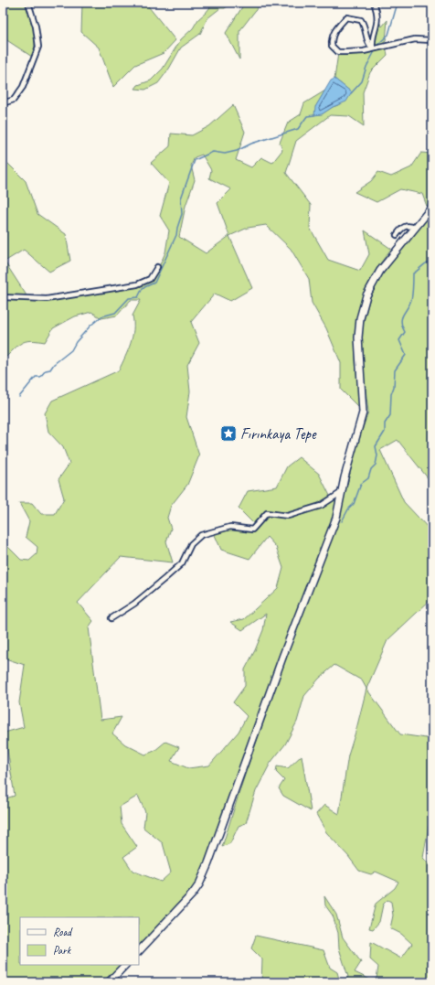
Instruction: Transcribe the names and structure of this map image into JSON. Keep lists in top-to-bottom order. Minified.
{"places":{"place":["Fırınkaya Tepe"]},"legend":["Road","Park"]}
